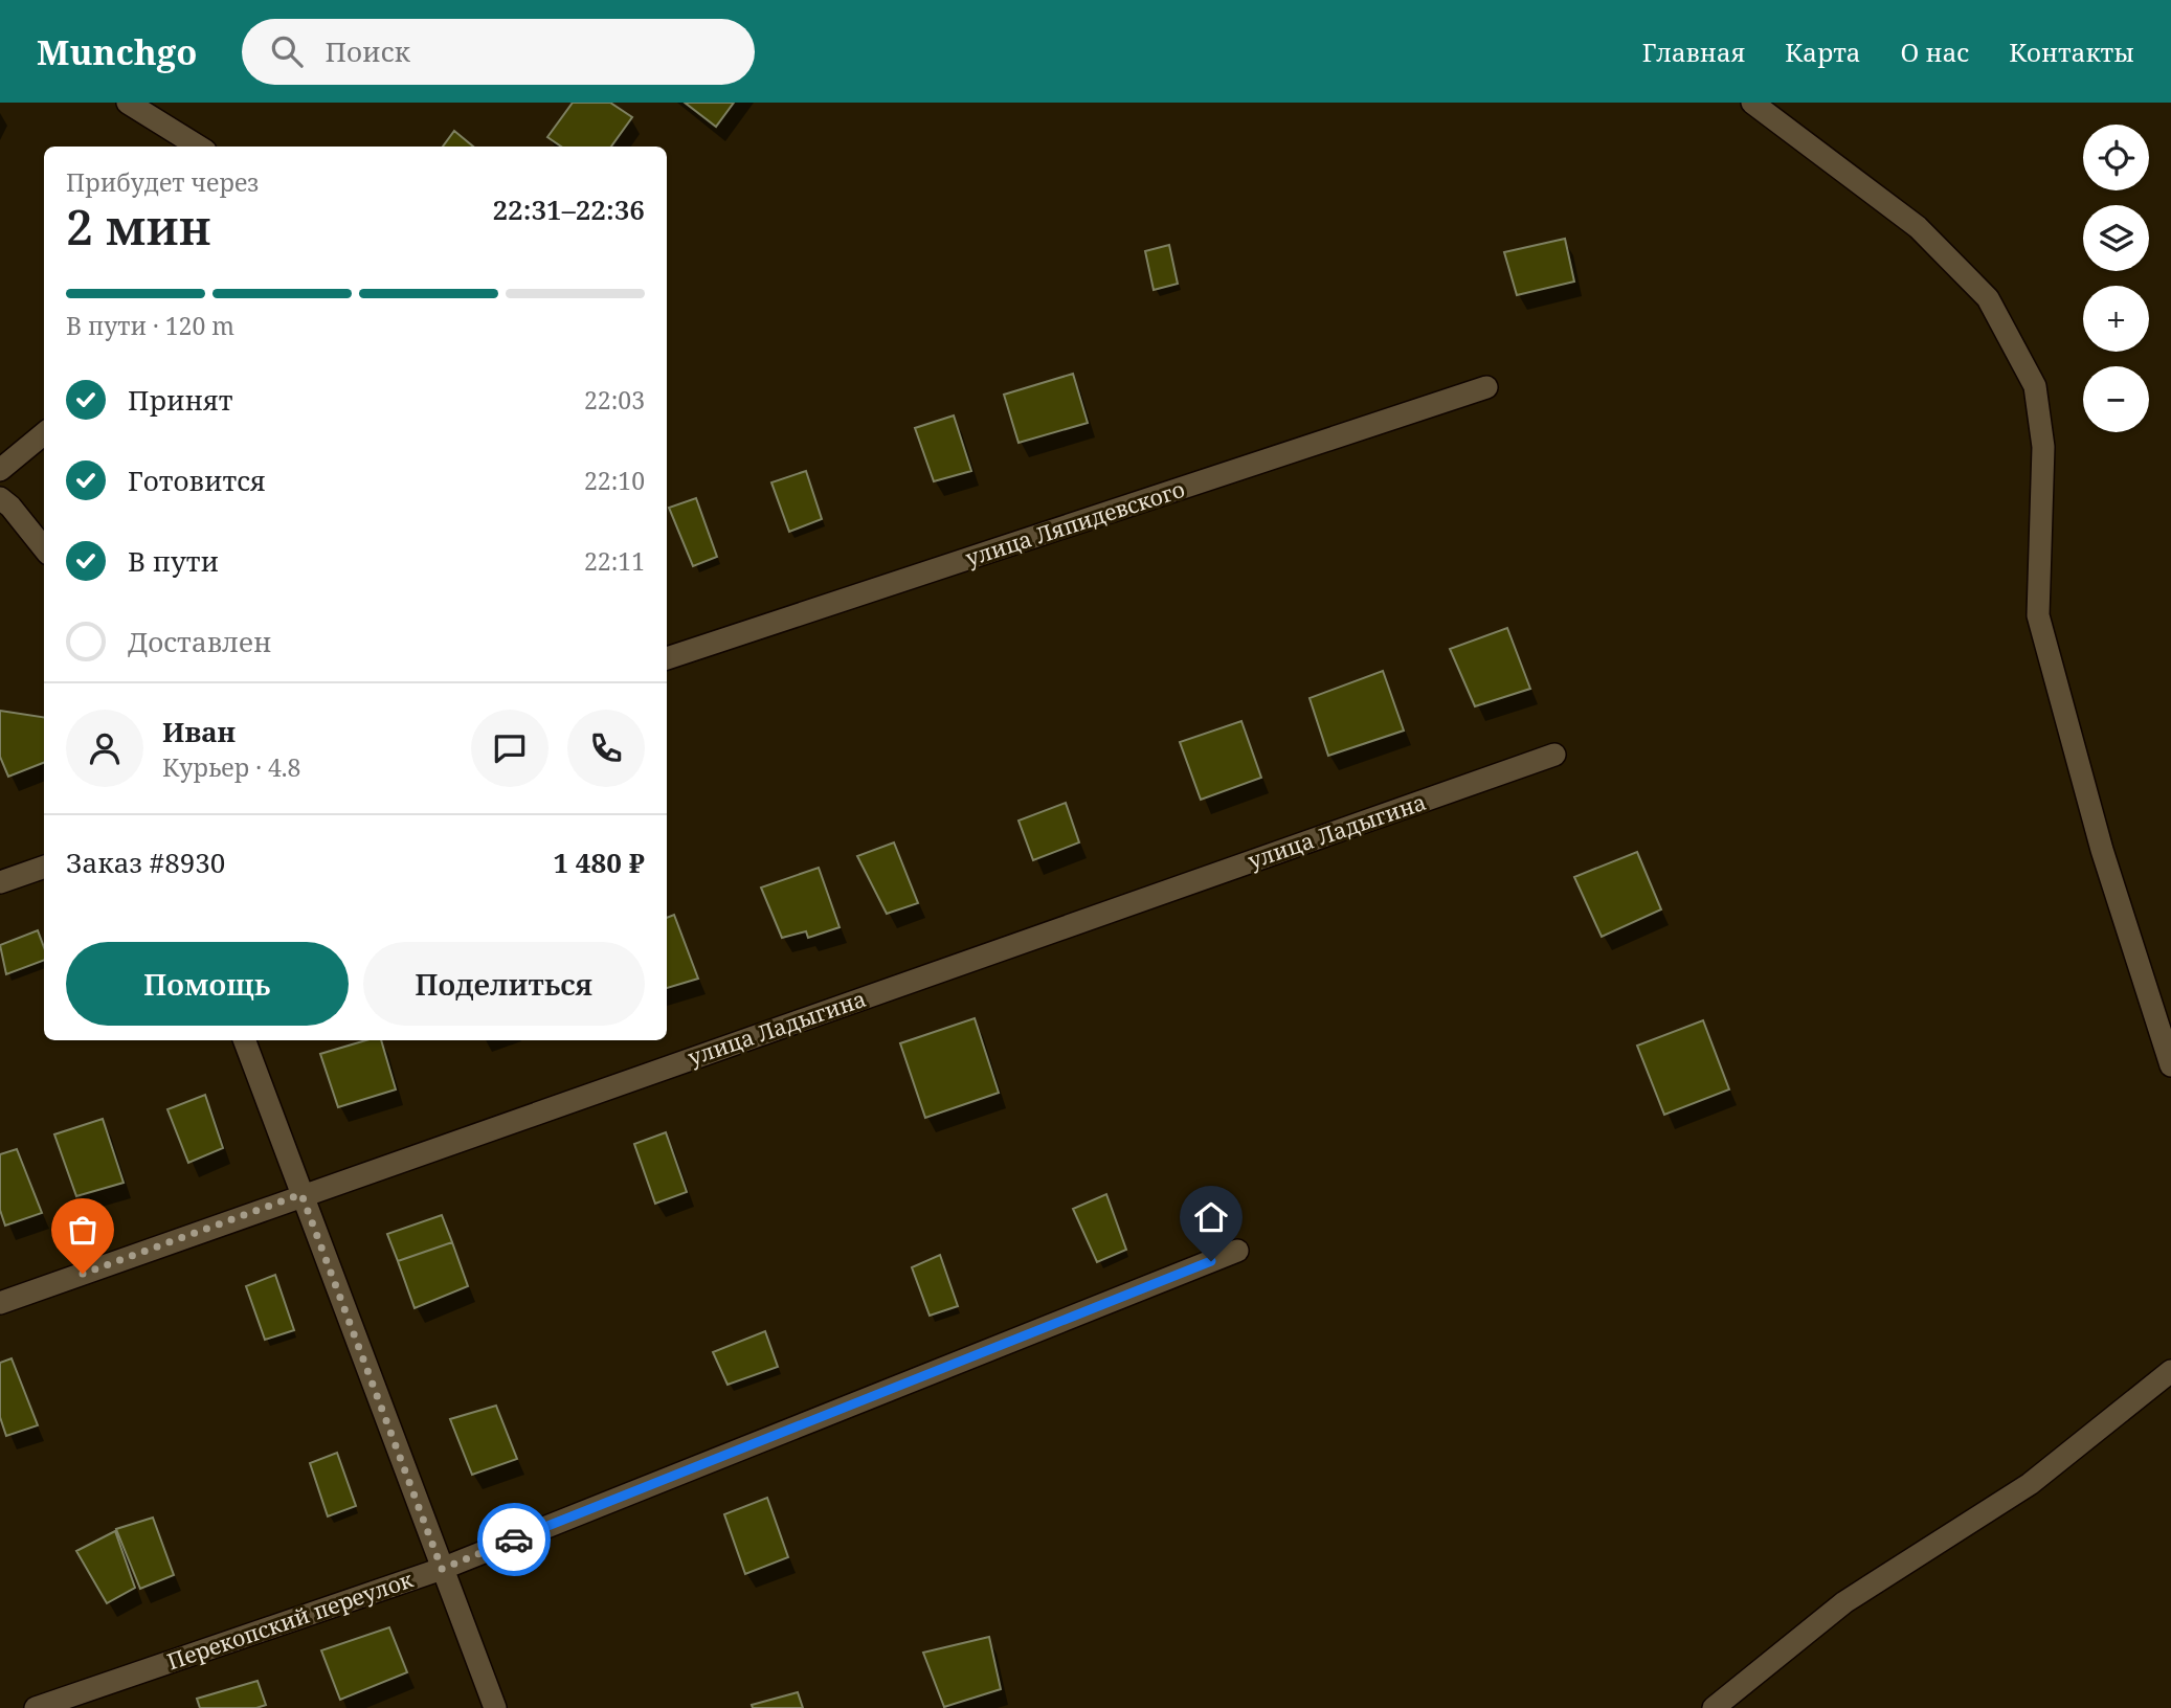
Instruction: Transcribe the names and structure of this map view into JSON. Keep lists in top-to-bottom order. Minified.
{"streets":{"street":["улица Ляпидевского","улица Ладыгина","Перекопский переулок"]},"page":{"header":"Munchgo","search":"Поиск","nav":["Главная","Карта","О нас","Контакты"],"map_buttons":["+","−"],"heading":["2 мин","Прибудет через","22:31–22:36"],"panel":["Иван","Курьер · 4.8","Заказ #8930","1 480 ₽"],"bar":"В пути · 120 m","list":[["Принят","22:03"],["Готовится","22:10"],["В пути","22:11"],"Доставлен"],"buttons":["Помощь","Поделиться"]}}
